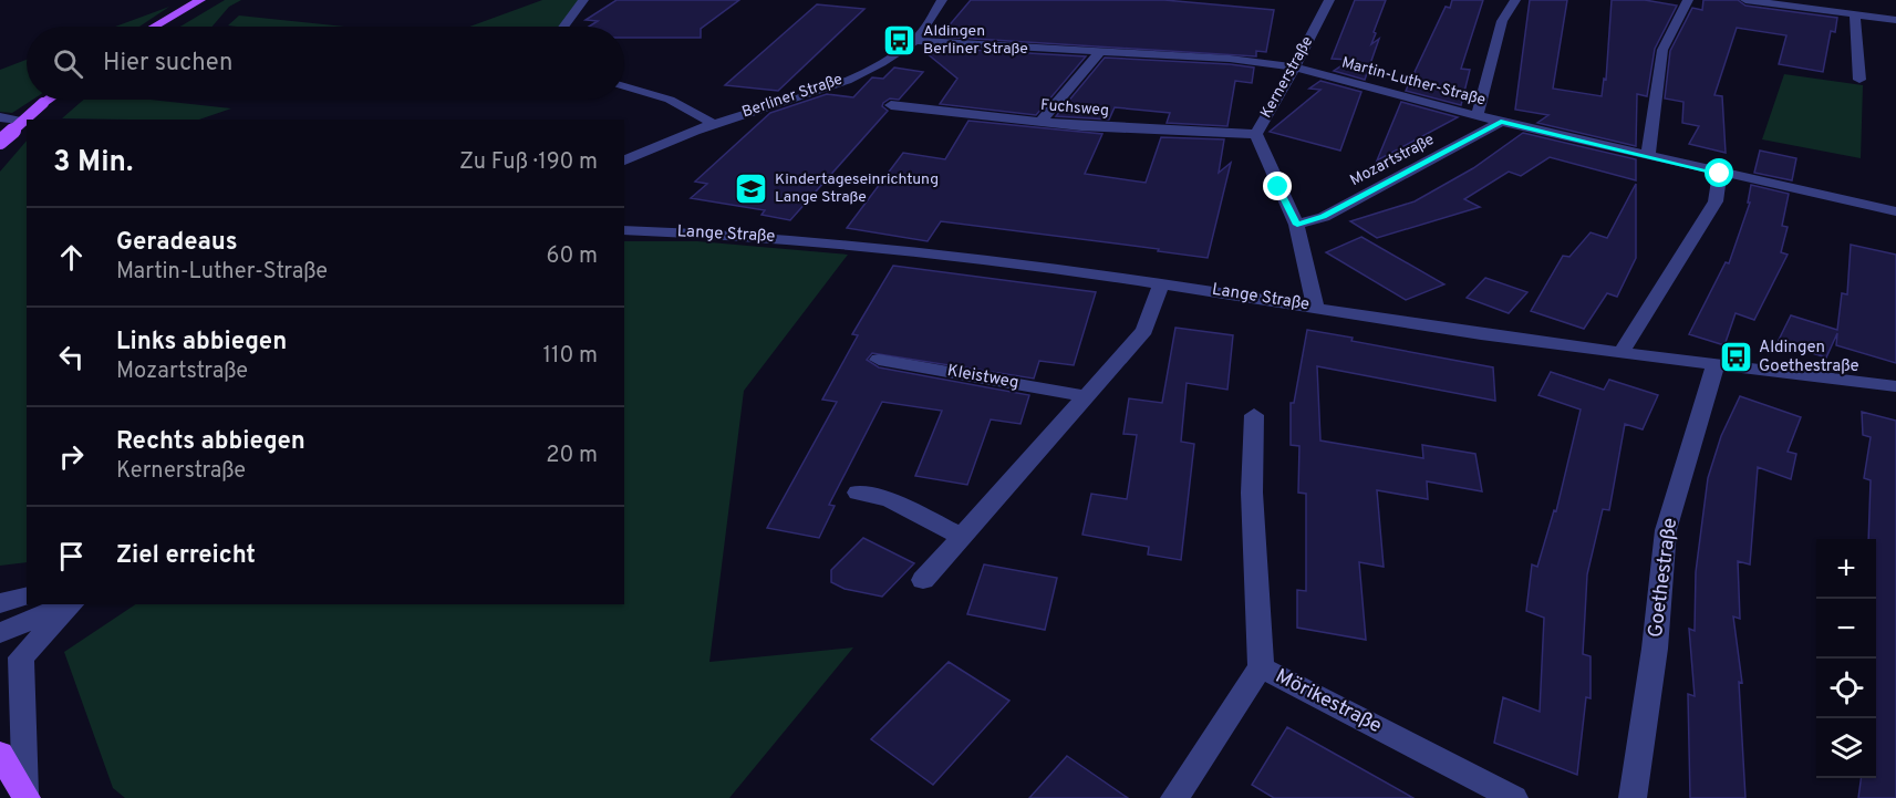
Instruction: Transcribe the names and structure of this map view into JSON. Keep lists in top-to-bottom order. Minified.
{"streets":{"street":["Kernerstraße","Martin-Luther-Straße","Berliner Straße","Fuchsweg","Mozartstraße","Lange Straße","Kleistweg","Goethestraße","Mörikestraße"]},"crossings":[["Kernerstraße","Martin-Luther-Straße"],["Kernerstraße","Fuchsweg"],["Kernerstraße","Mozartstraße"],["Kernerstraße","Lange Straße"],["Martin-Luther-Straße","Berliner Straße"],["Martin-Luther-Straße","Mozartstraße"],["Lange Straße","Goethestraße"]],"places":{"bus stop":["Aldingen Berliner Straße","Aldingen Goethestraße"],"school or university":["Kindertageseinrichtung Lange Straße"]},"page":{"search":"Hier suchen","heading":["3 Min.","Zu Fuß · 190 m"],"list":[["Geradeaus","Martin-Luther-Straße","60 m"],["Links abbiegen","Mozartstraße","110 m"],["Rechts abbiegen","Kernerstraße","20 m"],"Ziel erreicht"],"map_buttons":["+","−"]}}
